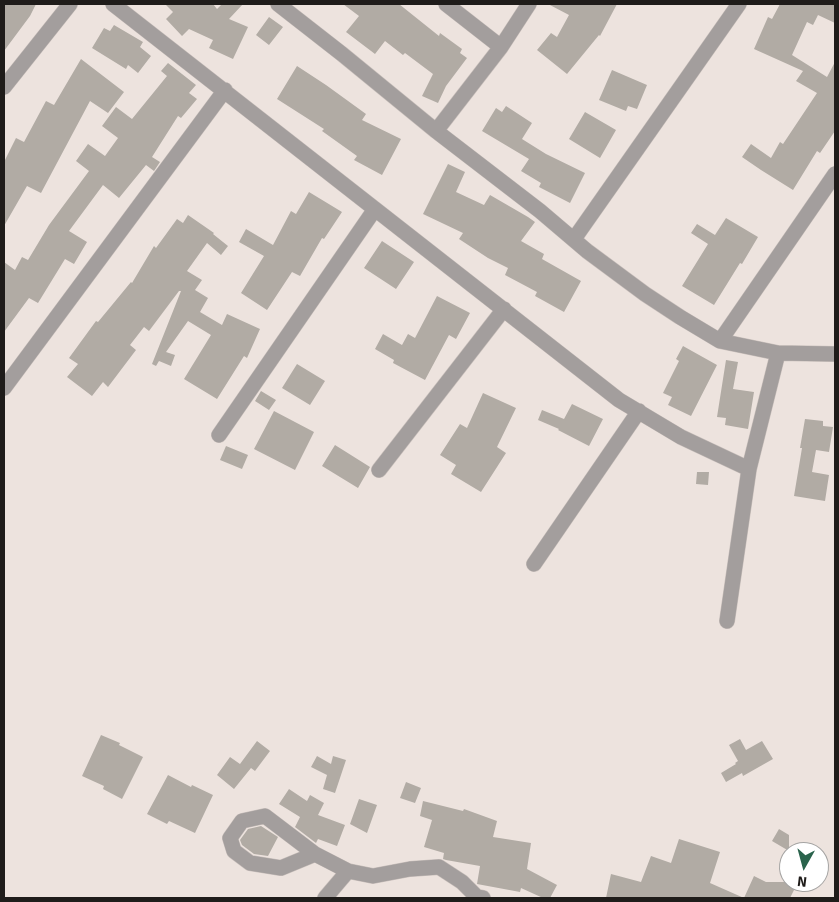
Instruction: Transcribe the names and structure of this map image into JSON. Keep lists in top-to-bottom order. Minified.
{"north":"bottom"}
